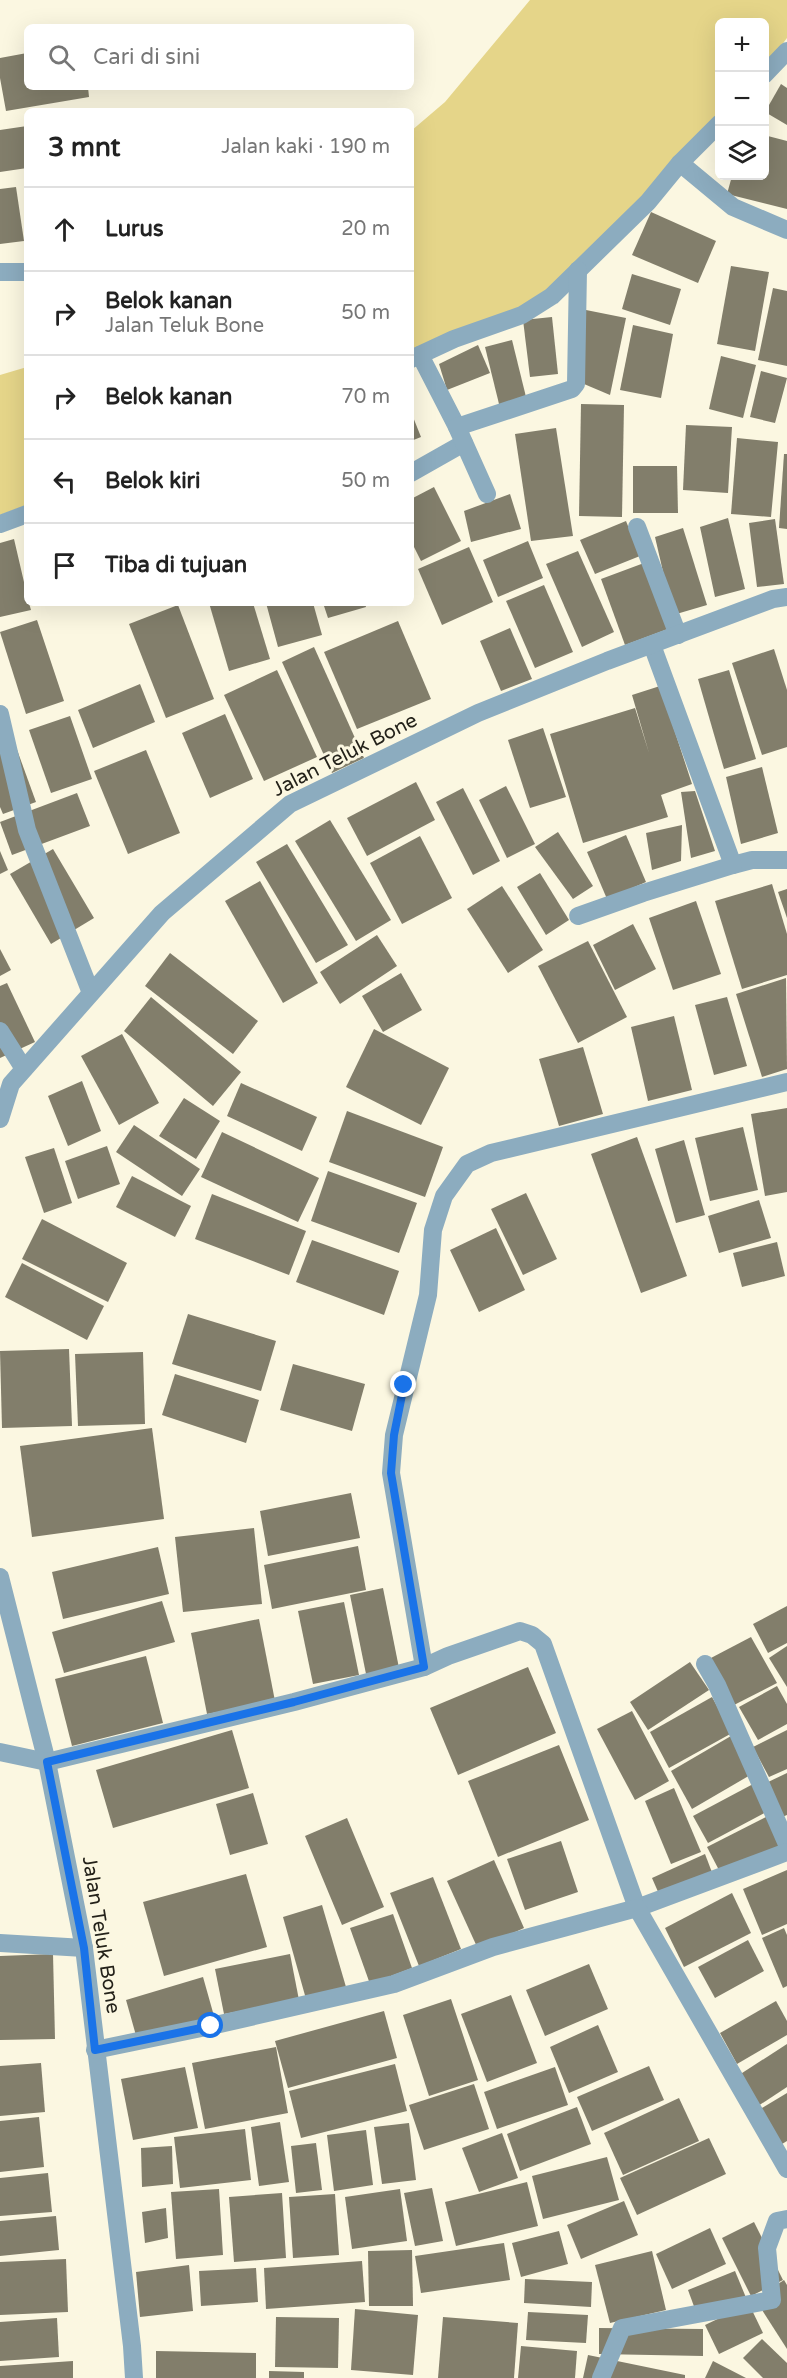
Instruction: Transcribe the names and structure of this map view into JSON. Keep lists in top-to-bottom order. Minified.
{"streets":{"street":["Jalan Teluk Bone"]},"page":{"map_buttons":["+","−"],"search":"Cari di sini","heading":["3 mnt","Jalan kaki · 190 m"],"list":[["Lurus","20 m"],["Belok kanan","Jalan Teluk Bone","50 m"],["Belok kanan","70 m"],["Belok kiri","50 m"],"Tiba di tujuan"]}}
